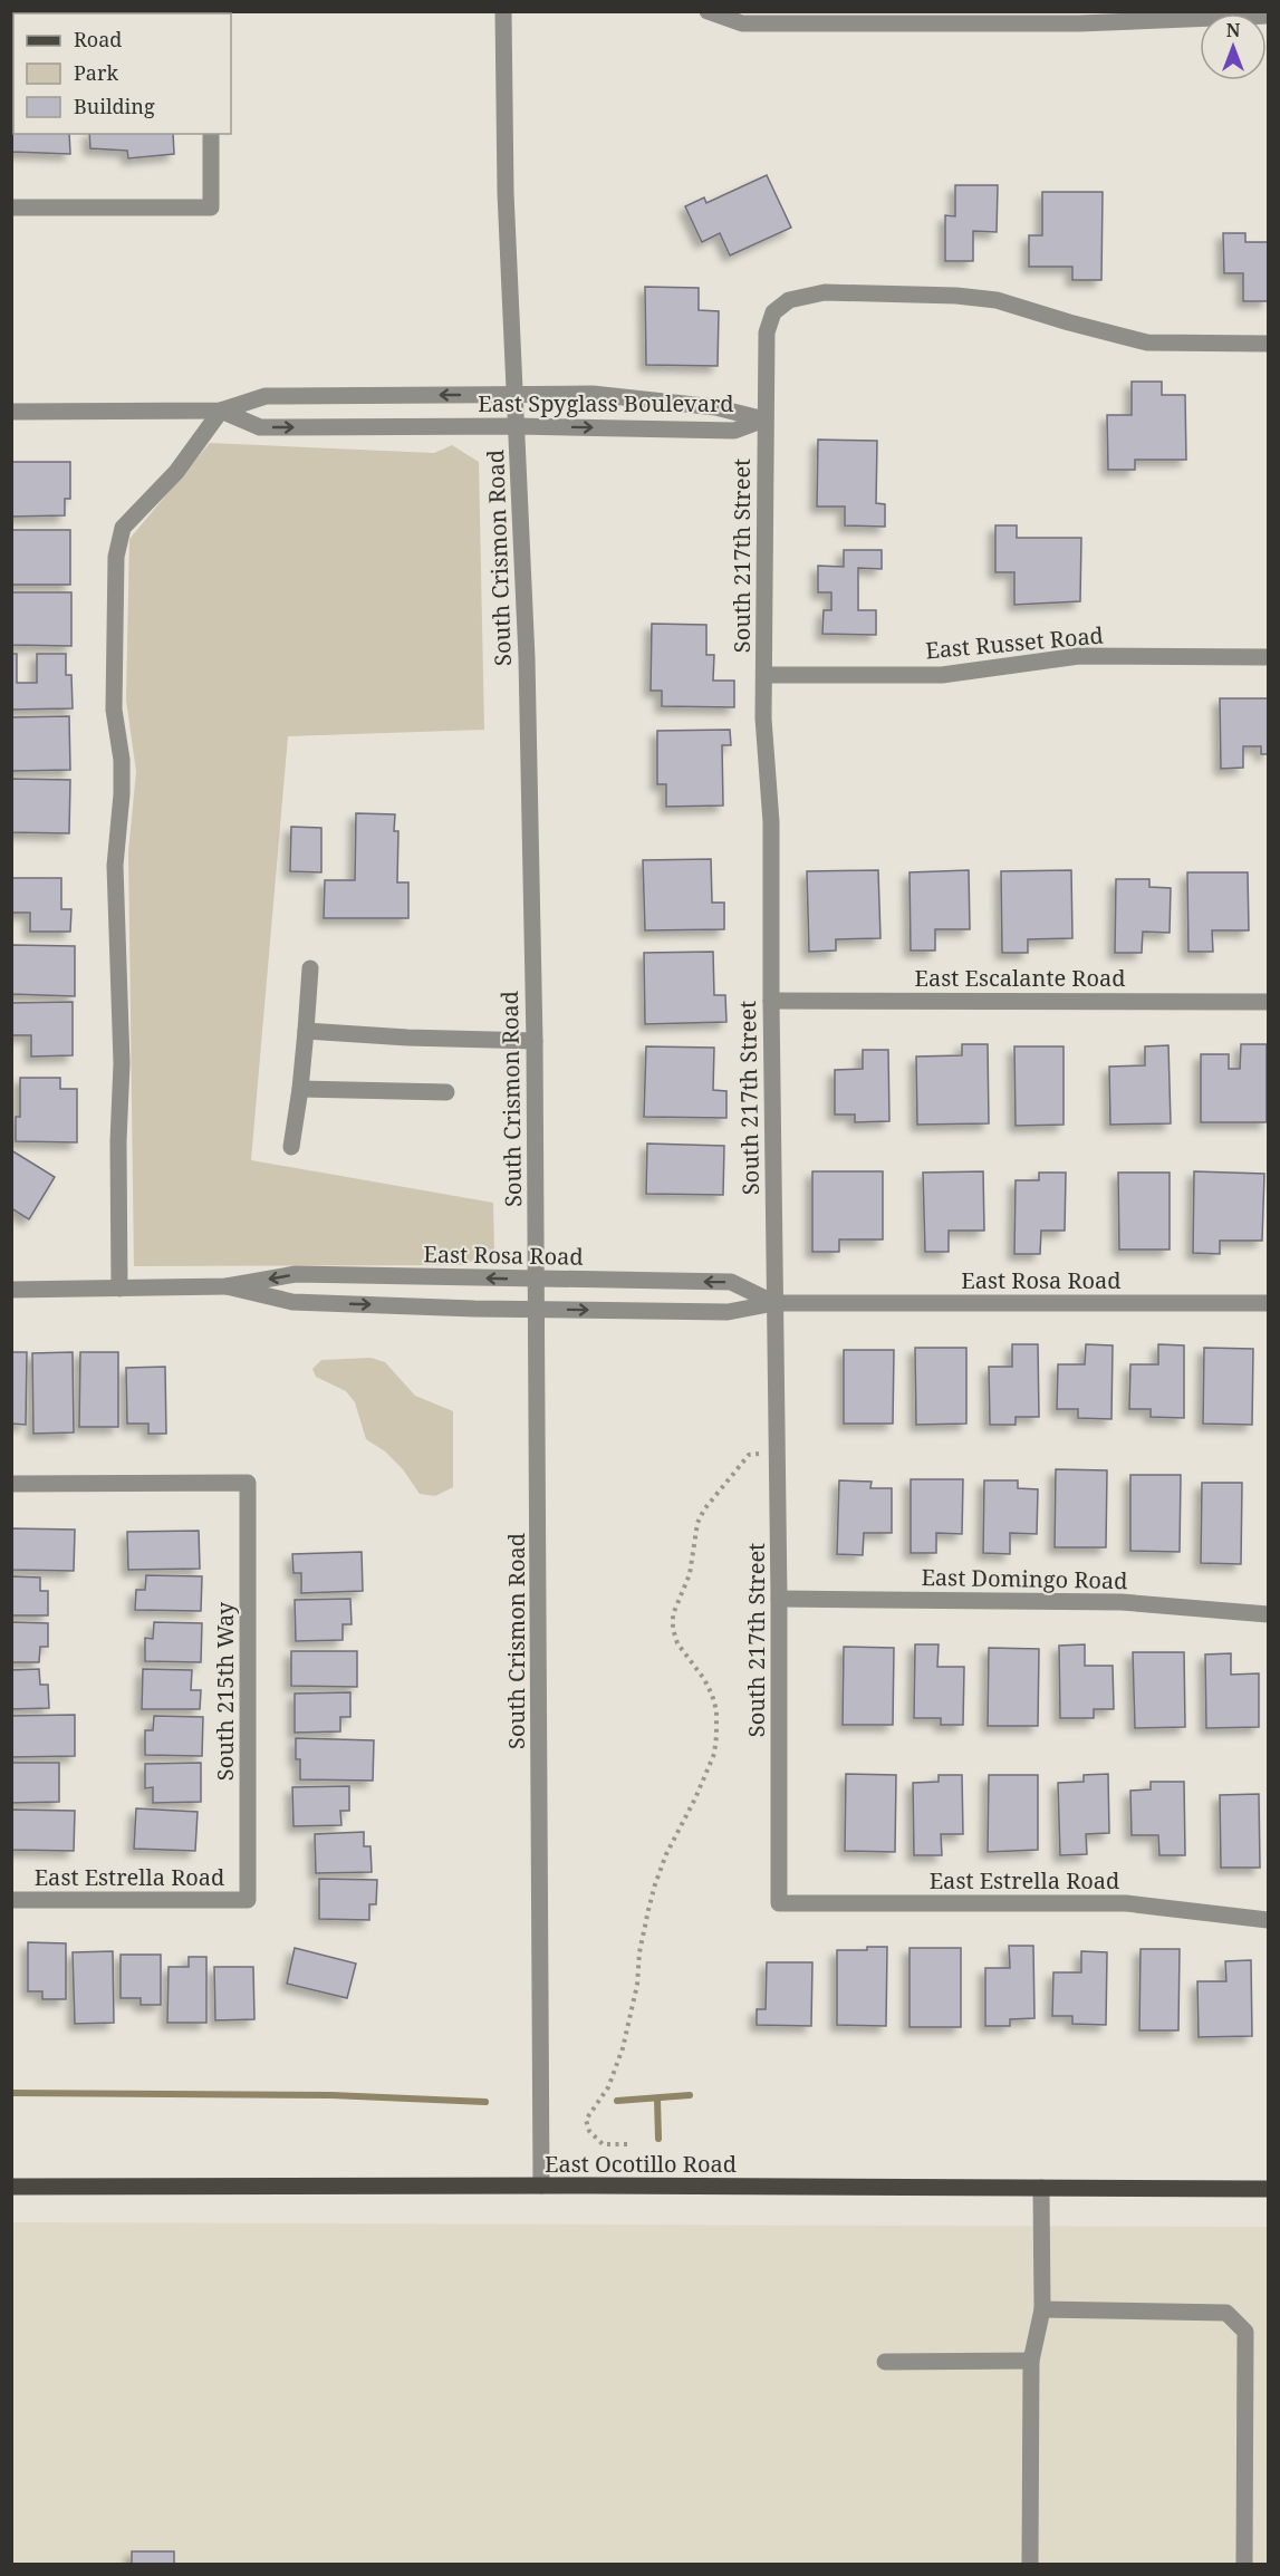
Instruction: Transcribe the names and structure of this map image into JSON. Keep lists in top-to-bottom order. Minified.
{"streets":{"main road":["East Ocotillo Road"],"street":["East Spyglass Boulevard","South 217th Street","South Crismon Road","East Russet Road","East Escalante Road","East Rosa Road","East Domingo Road","South 215th Way","East Estrella Road"]},"crossings":[["East Spyglass Boulevard","South 217th Street"],["East Spyglass Boulevard","South Crismon Road"],["South 217th Street","East Russet Road"],["South 217th Street","East Escalante Road"],["South 217th Street","East Rosa Road"],["South 217th Street","East Domingo Road"],["South 217th Street","East Estrella Road"],["South Crismon Road","East Rosa Road"],["South Crismon Road","East Ocotillo Road"],["South 215th Way","East Estrella Road"]],"legend":["Road","Park","Building"],"north":"top"}
